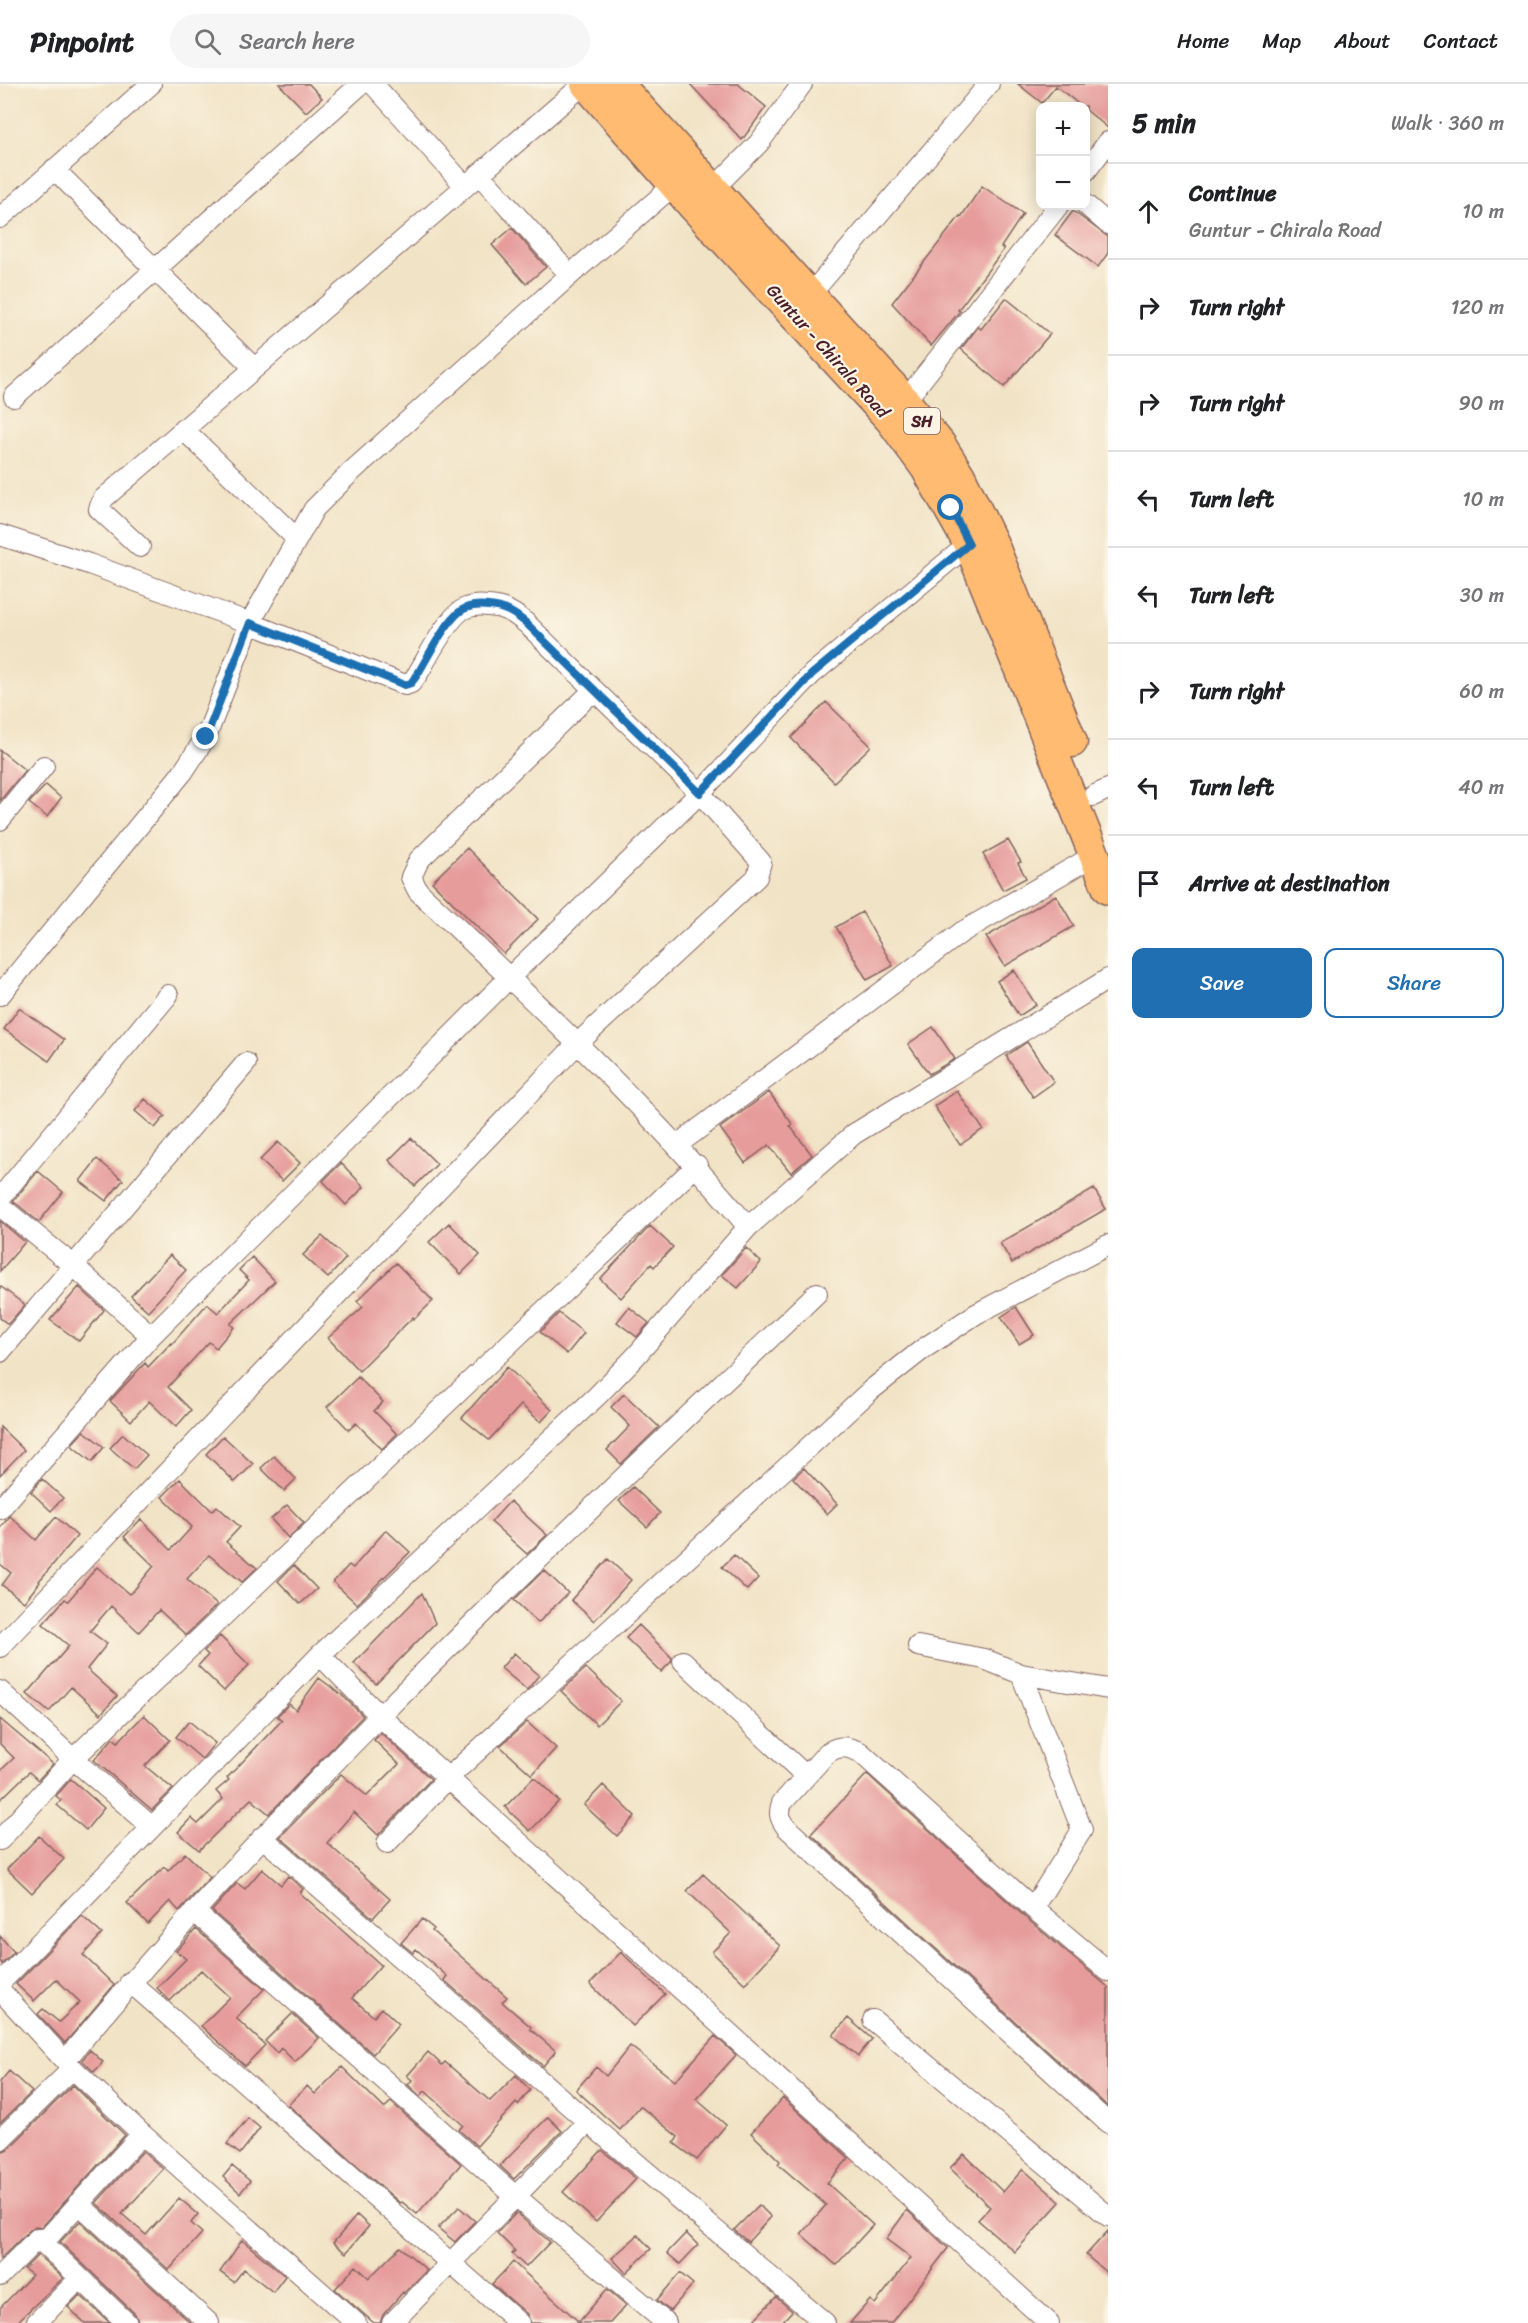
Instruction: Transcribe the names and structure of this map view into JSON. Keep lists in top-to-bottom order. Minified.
{"streets":{"main road":["Guntur - Chirala Road","SH"]},"page":{"header":"Pinpoint","search":"Search here","nav":["Home","Map","About","Contact"],"heading":["5 min","Walk · 360 m"],"map_buttons":["+","−"],"list":[["Continue","Guntur - Chirala Road","10 m"],["Turn right","120 m"],["Turn right","90 m"],["Turn left","10 m"],["Turn left","30 m"],["Turn right","60 m"],["Turn left","40 m"],"Arrive at destination"],"buttons":["Save","Share"]}}
